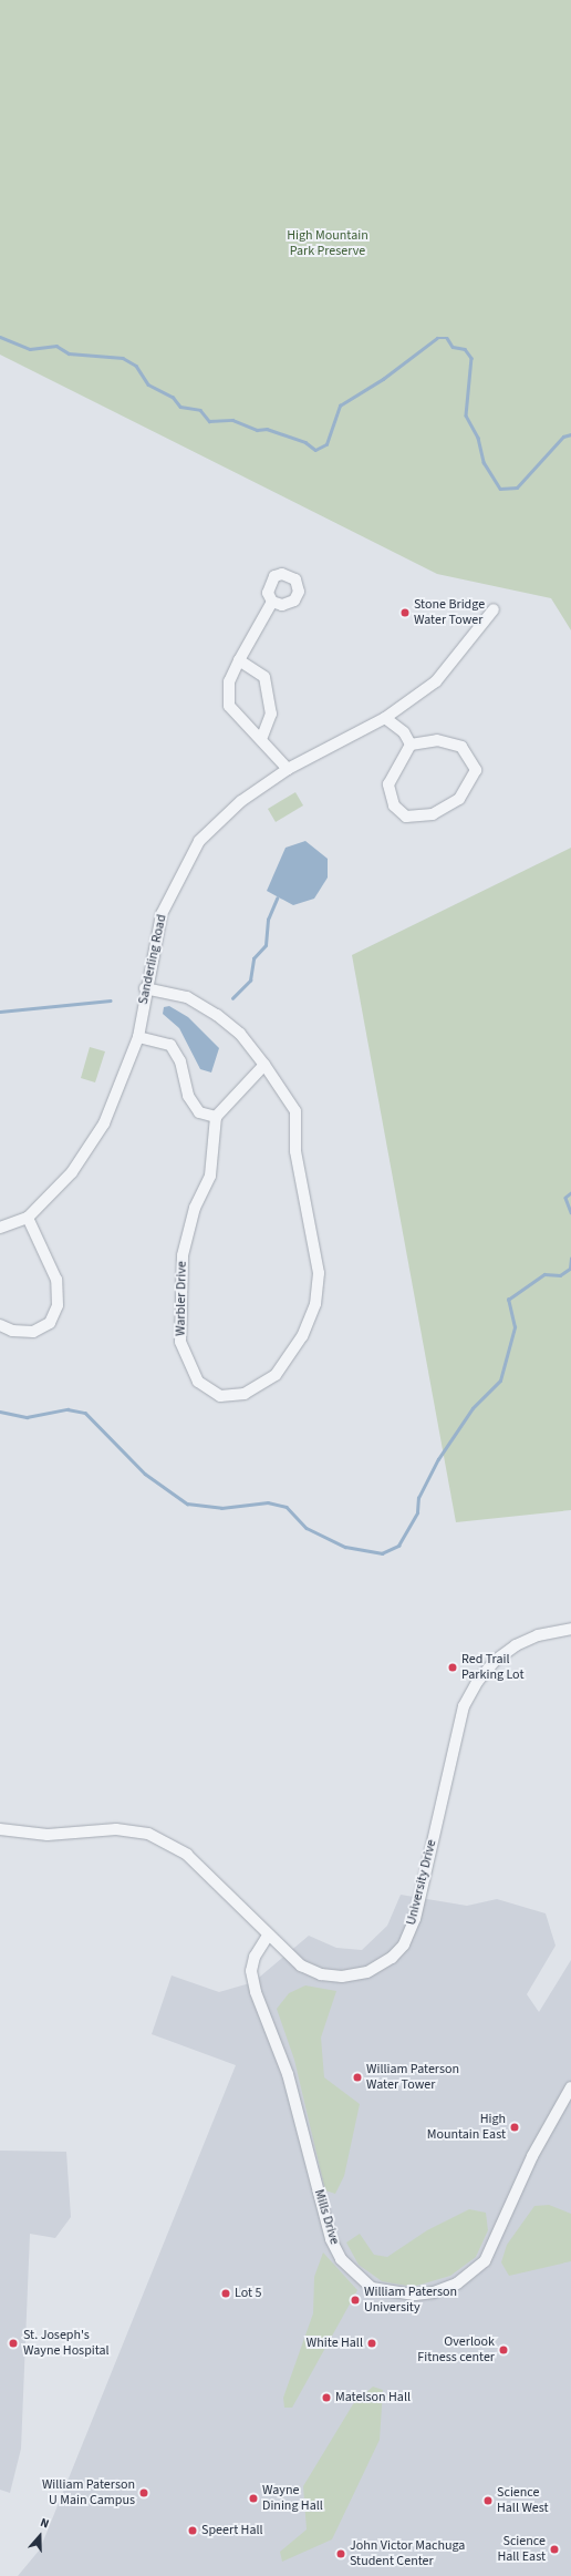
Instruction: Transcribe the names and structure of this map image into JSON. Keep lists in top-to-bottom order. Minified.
{"streets":{"street":["Sanderling Road","Warbler Drive","University Drive","Mills Drive"]},"crossings":[["Sanderling Road","Warbler Drive"],["University Drive","Mills Drive"]],"parks":["High Mountain Park Preserve"],"places":["Stone Bridge Water Tower","Red Trail Parking Lot","William Paterson Water Tower","High Mountain East","Lot 5","William Paterson University","St. Joseph's Wayne Hospital","White Hall","Overlook Fitness center","Matelson Hall","William Paterson U Main Campus","Wayne Dining Hall","Science Hall West","Speert Hall","Science Hall East","John Victor Machuga Student Center"],"north":"top"}
